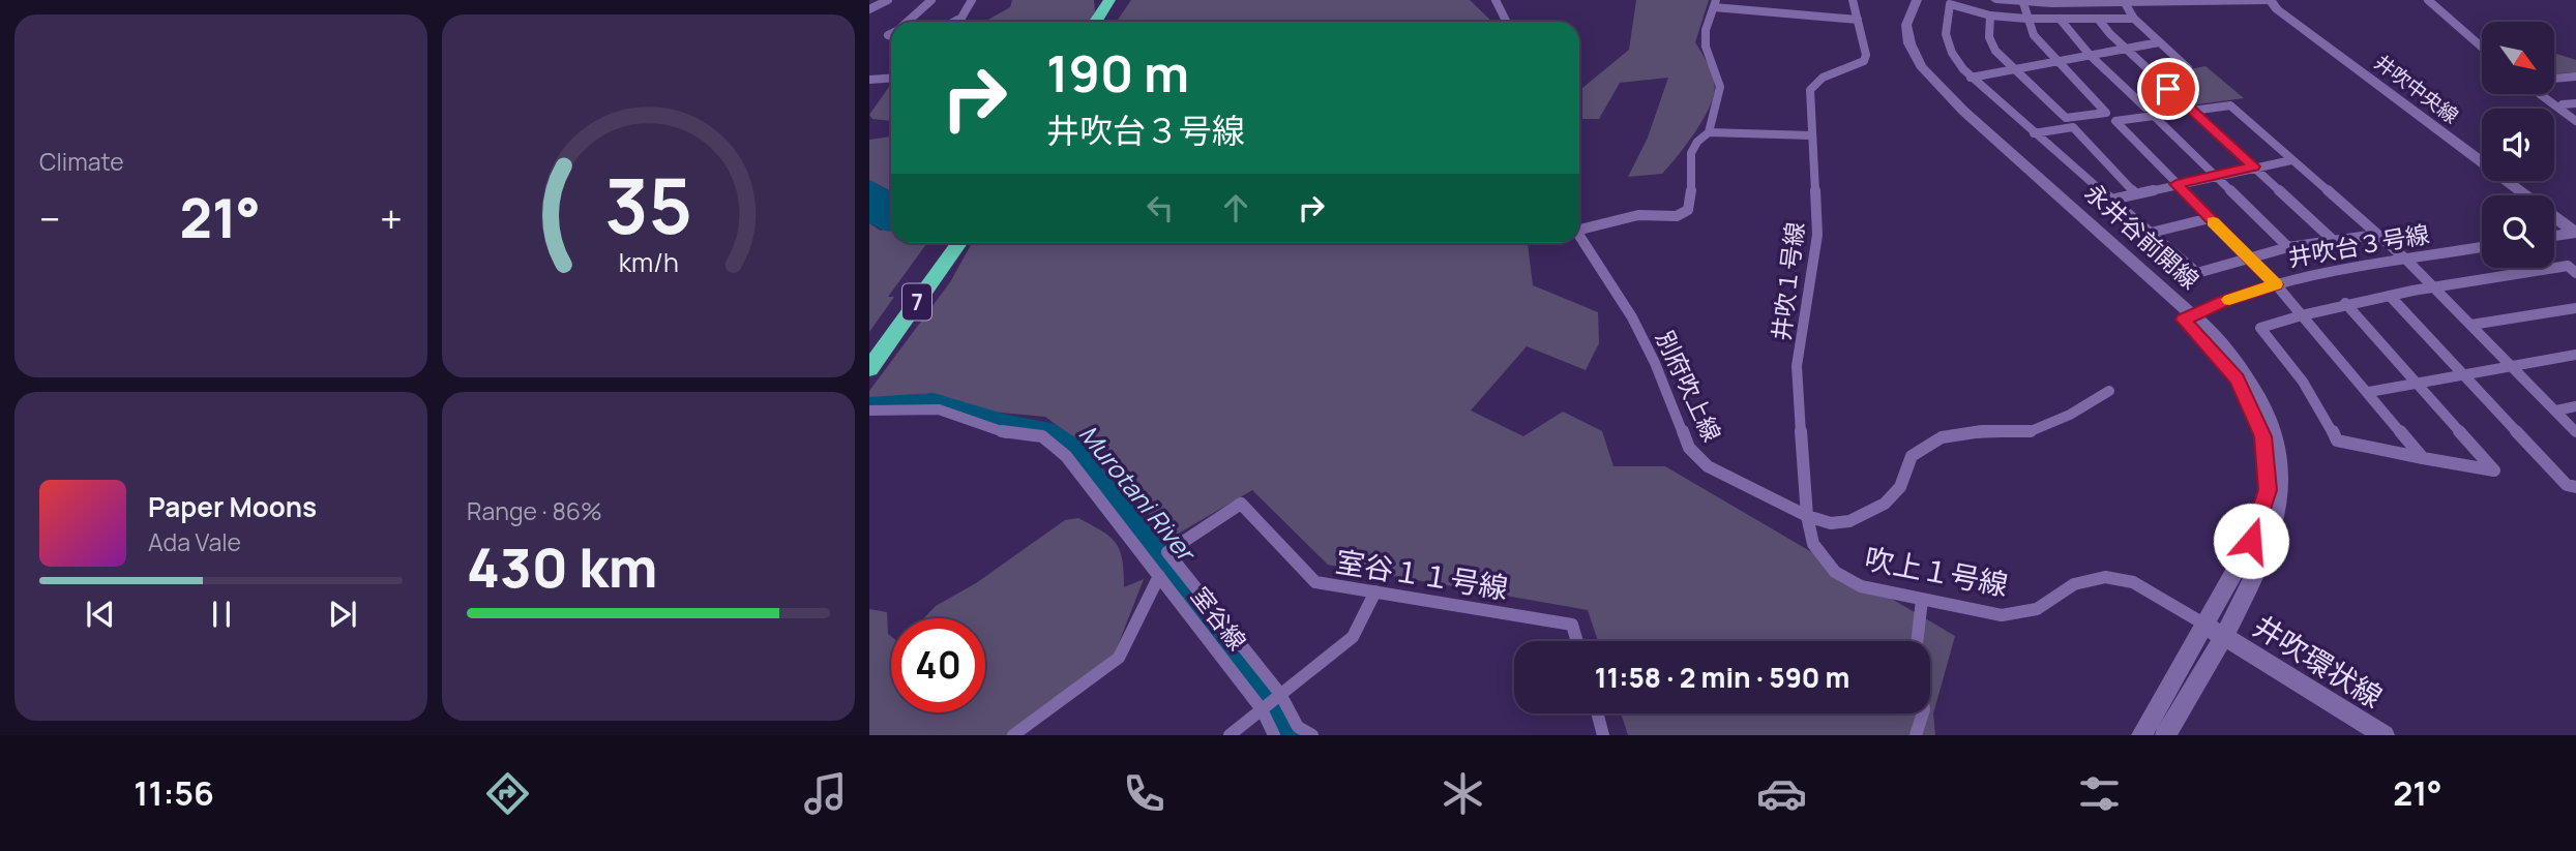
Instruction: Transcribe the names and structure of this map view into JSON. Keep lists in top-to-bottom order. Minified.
{"streets":{"highway":["7"],"street":["井吹中央線","永井谷前開線","井吹台３号線","井吹１号線","別府吹上線","吹上１号線","室谷１１号線","室谷線","井吹環状線"]},"crossings":[["永井谷前開線","井吹台３号線"],["永井谷前開線","吹上１号線"],["永井谷前開線","井吹環状線"],["井吹１号線","別府吹上線"],["井吹１号線","吹上１号線"],["別府吹上線","吹上１号線"],["吹上１号線","井吹環状線"]],"water":["Murotani River"],"north":"bottom right","page":{"tile":["Climate",["Range · 86%","430 km"]],"turn":["190 m","井吹台３号線"],"heat":["−","21°","+"],"song":["Paper Moons","Ada Vale"],"limit":"40","trip":"11:58 · 2 min · 590 m","tabs":["11:56","21°"],"gauge":["35","km/h"]}}
